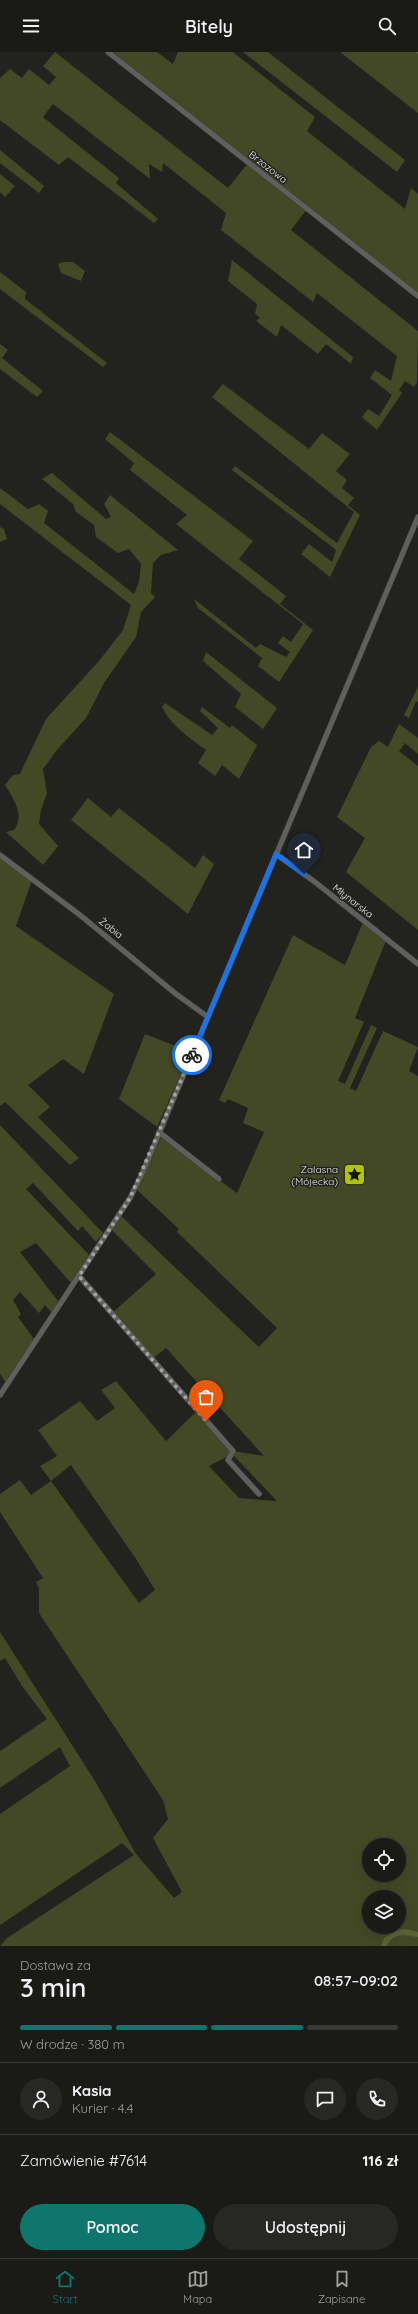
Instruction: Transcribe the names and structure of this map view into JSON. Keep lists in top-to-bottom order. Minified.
{"streets":{"street":["Brzozowa","Młynarska","Żabia"]},"places":{"place":["Zalasna (Mójecka)"]},"page":{"header":"Bitely","heading":["3 min","Dostawa za","08:57–09:02"],"panel":["Kasia","Kurier · 4.4","Zamówienie #7614","116 zł"],"bar":"W drodze · 380 m","buttons":["Pomoc","Udostępnij"],"tabs":["Start","Mapa","Zapisane"]}}
